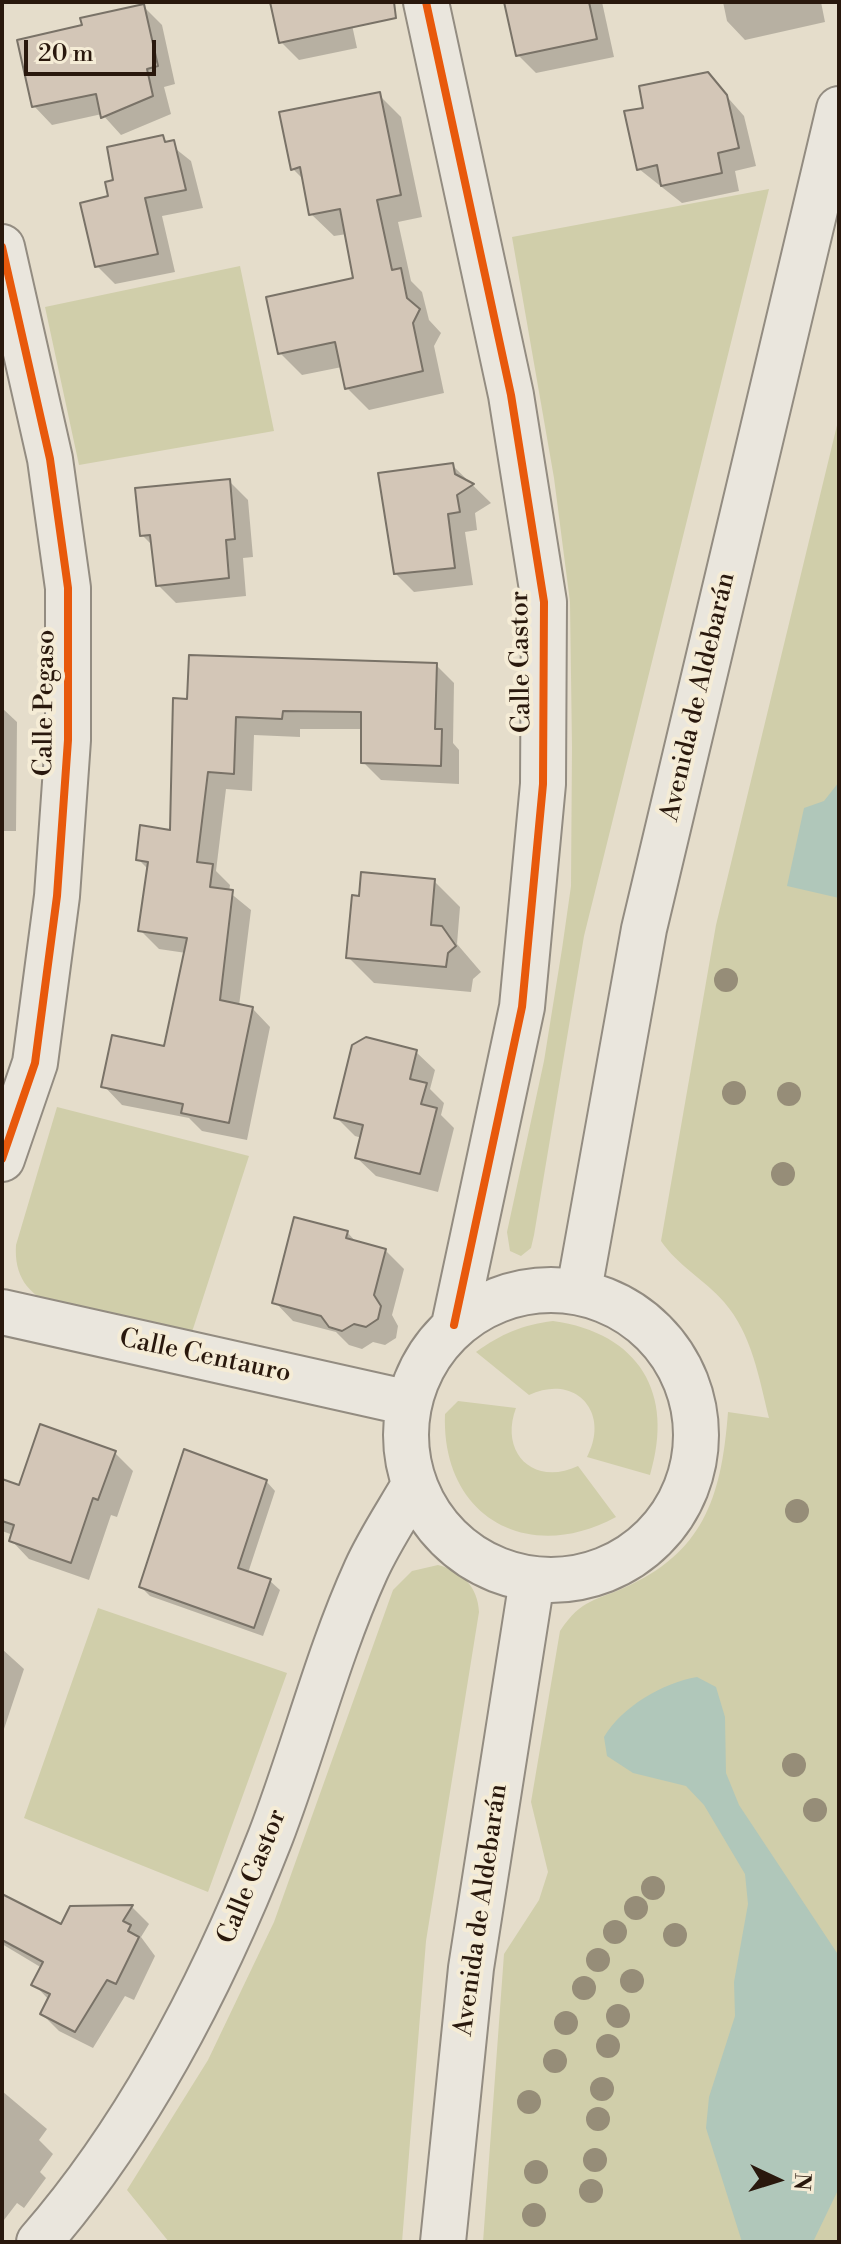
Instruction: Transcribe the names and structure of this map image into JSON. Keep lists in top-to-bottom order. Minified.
{"streets":{"street":["Calle Castor","Avenida de Aldebarán","Calle Pegaso","Calle Centauro"]},"scale_bar":"20 m","north":"right"}
